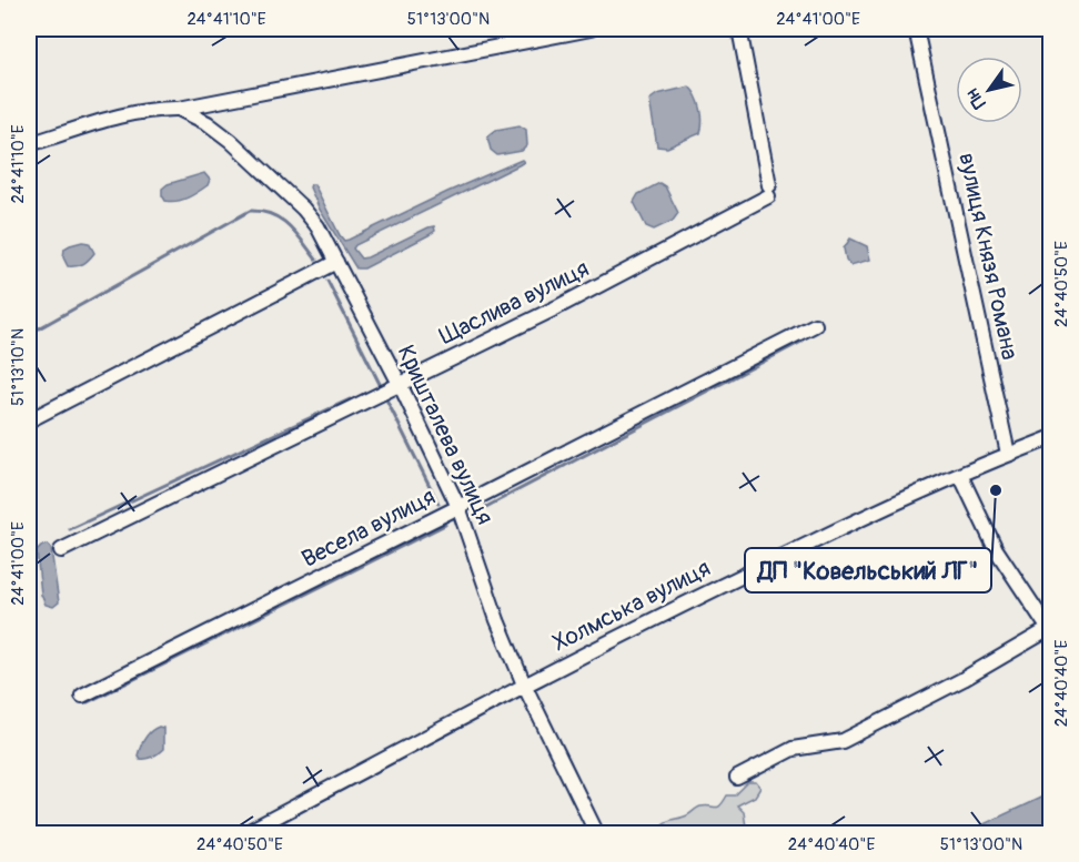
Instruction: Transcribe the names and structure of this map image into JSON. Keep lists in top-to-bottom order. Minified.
{"streets":{"street":["вулиця Князя Романа","Щаслива вулиця","Кришталева вулиця","Весела вулиця","Холмська вулиця"]},"crossings":[["вулиця Князя Романа","Холмська вулиця"],["Щаслива вулиця","Кришталева вулиця"],["Кришталева вулиця","Весела вулиця"],["Кришталева вулиця","Холмська вулиця"]],"places":["ДП \"Ковельський ЛГ\""],"north":"bottom left","coordinates":["24°41'10\"E","51°13'00\"N","24°41'00\"E","24°40'50\"E","51°13'10\"N","24°40'40\"E"]}
